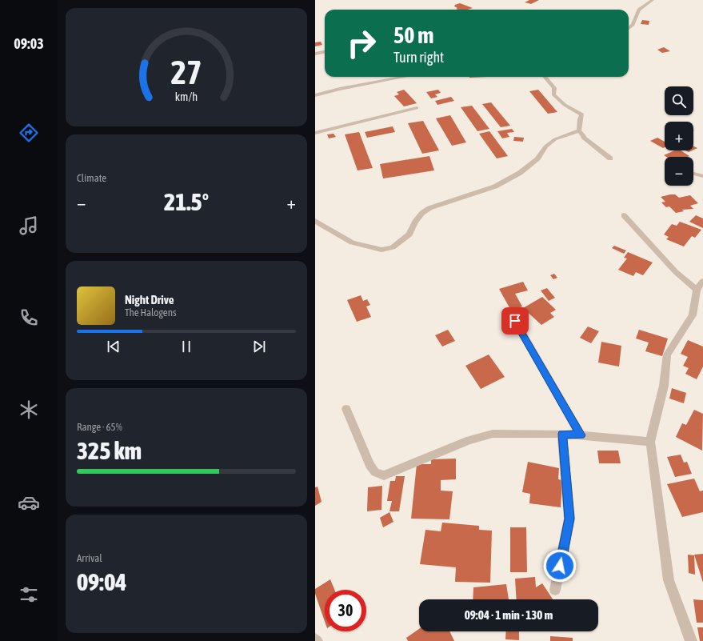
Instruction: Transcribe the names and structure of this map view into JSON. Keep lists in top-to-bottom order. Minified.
{"page":{"tabs":"09:03","turn":["50 m","Turn right"],"map_buttons":["+","−"],"tile":["Climate",["Range · 65%","325 km"],["Arrival","09:04"]],"heat":["−","21.5°","+"],"song":["Night Drive","The Halogens"],"limit":"30","trip":"09:04 · 1 min · 130 m","gauge":["27","km/h"]}}
